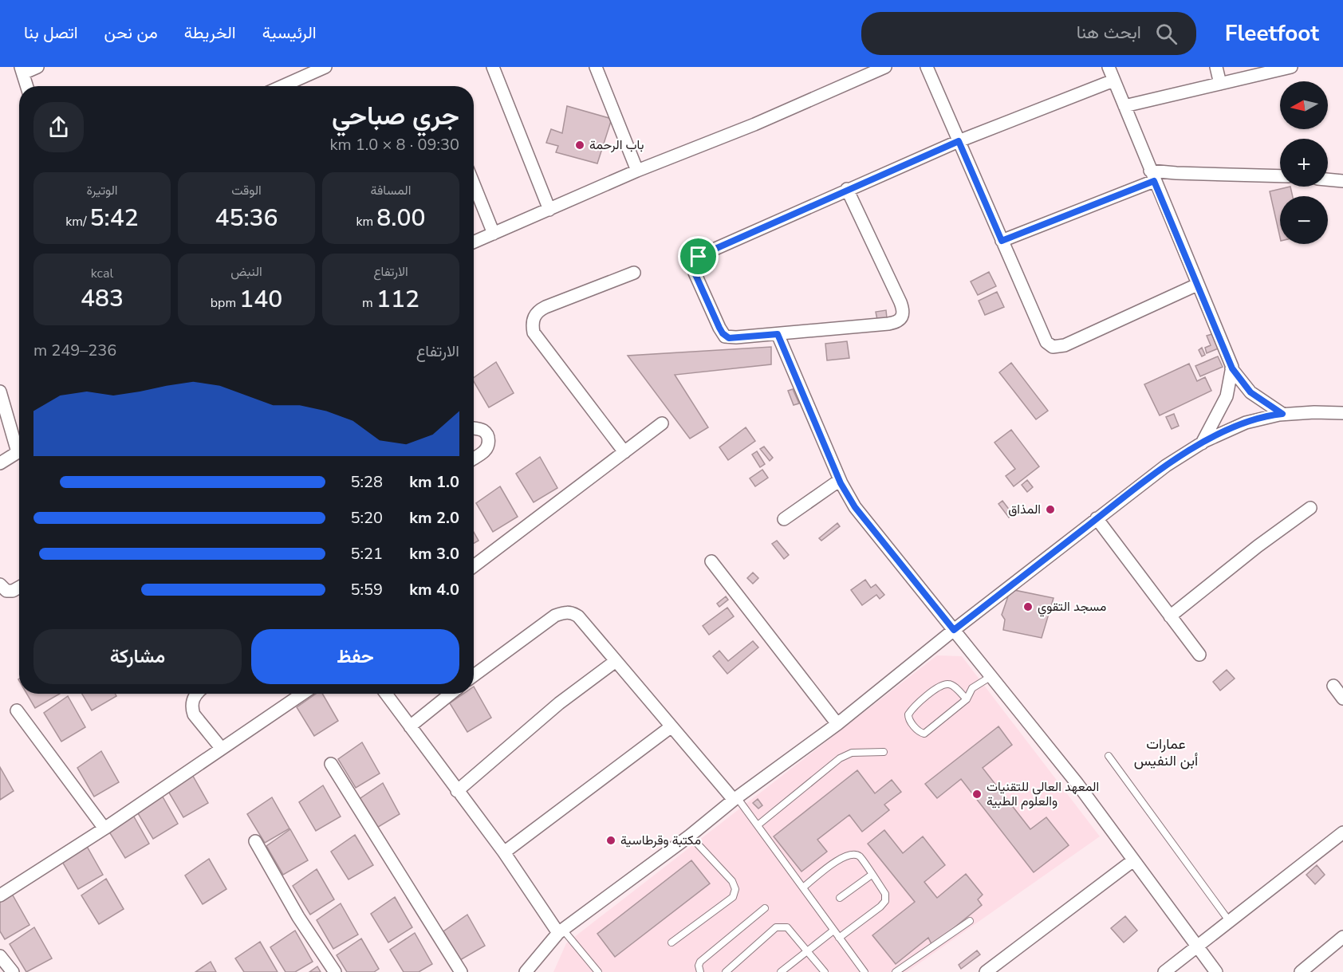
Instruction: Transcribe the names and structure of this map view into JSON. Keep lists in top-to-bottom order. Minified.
{"districts":["عمارات أبن النفيس"],"places":["باب الرحمة","المذاق","مسجد التقوي","المعهد العالي للتقنيات والعلوم الطبية","مكتبة وقرطاسية"],"north":"left","page":{"header":"Fleetfoot","search":"ابحث هنا","nav":["الرئيسية","الخريطة","من نحن","اتصل بنا"],"map_buttons":["+","−"],"heading":["جري صباحي","09:30 · 8 × 1.0 km"],"stats":[["المسافة","8.00 km"],["الوقت","45:36"],["الوتيرة","5:42 /km"],["الارتفاع","112 m"],["النبض","140 bpm"],["kcal","483"]],"chart":["الارتفاع","236–249 m"],"list":[{"name":"1.0 km","note":"5:28"},{"name":"2.0 km","note":"5:20"},{"name":"3.0 km","note":"5:21"},{"name":"4.0 km","note":"5:59"}],"buttons":["حفظ","مشاركة"]}}
